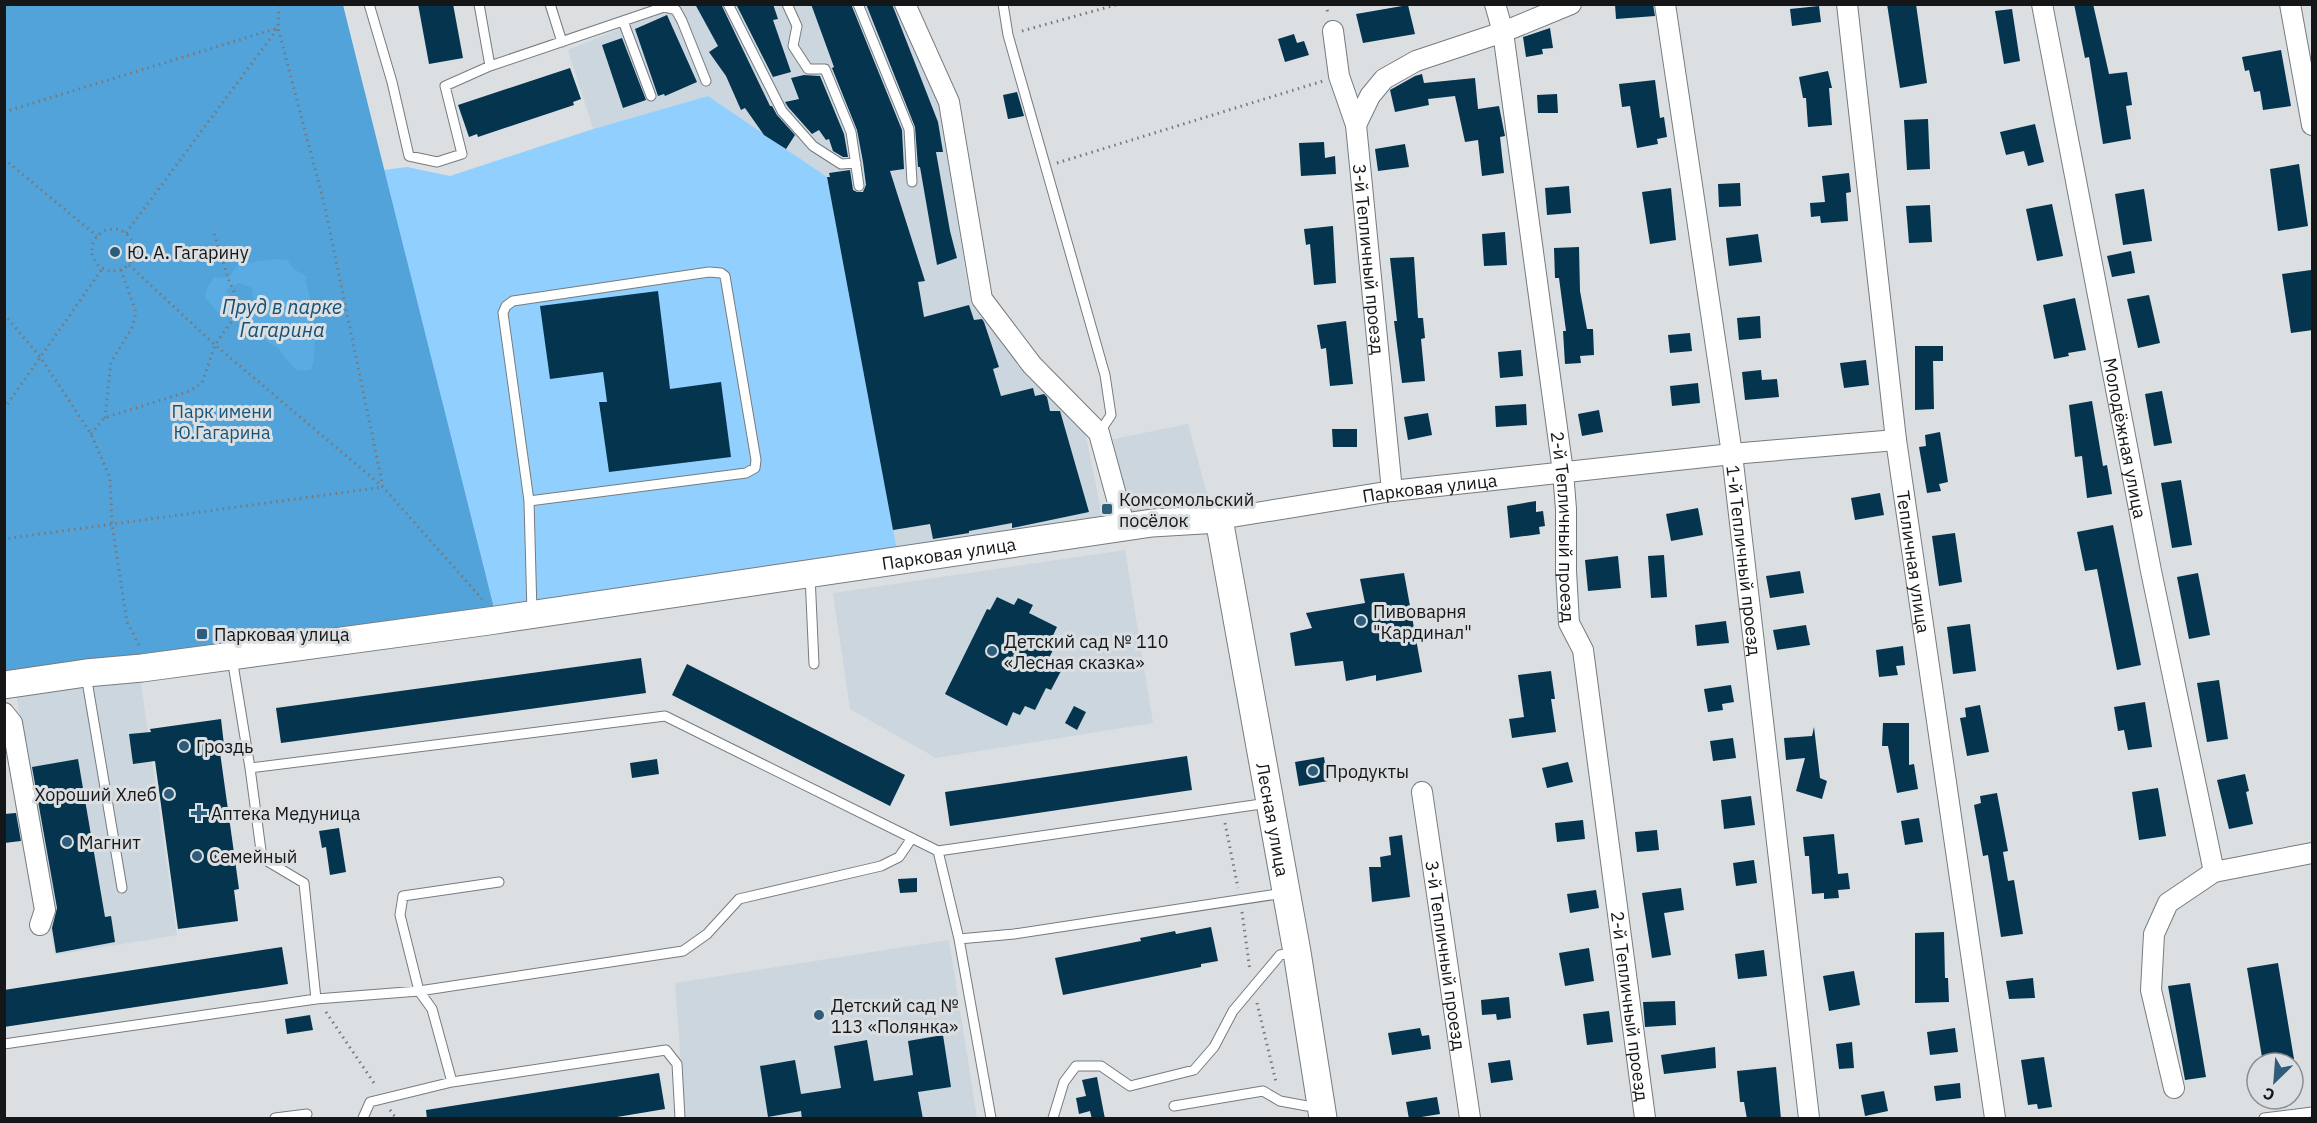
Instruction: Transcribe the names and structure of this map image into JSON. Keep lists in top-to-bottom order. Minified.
{"streets":{"street":["3-й Тепличный проезд","Молодёжная улица","Парковая улица","2-й Тепличный проезд","1-й Тепличный проезд","Тепличная улица","Лесная улица"]},"crossings":[["3-й Тепличный проезд","Парковая улица"],["Парковая улица","2-й Тепличный проезд"],["Парковая улица","1-й Тепличный проезд"],["Парковая улица","Тепличная улица"],["Парковая улица","Лесная улица"]],"water":["Пруд в парке Гагарина"],"parks":["Парк имени Ю.Гагарина"],"places":{"other":["Ю. А. Гагарину","Пивоварня \"Кардинал\"","Детский сад № 110 «Лесная сказка»","Гроздь","Продукты","Хороший Хлеб","Магнит","Семейный","Детский сад № 113 «Полянка»"],"transit":["Комсомольский посёлок","Парковая улица"],"health":["Аптека Медуница"]},"north":"bottom left"}
